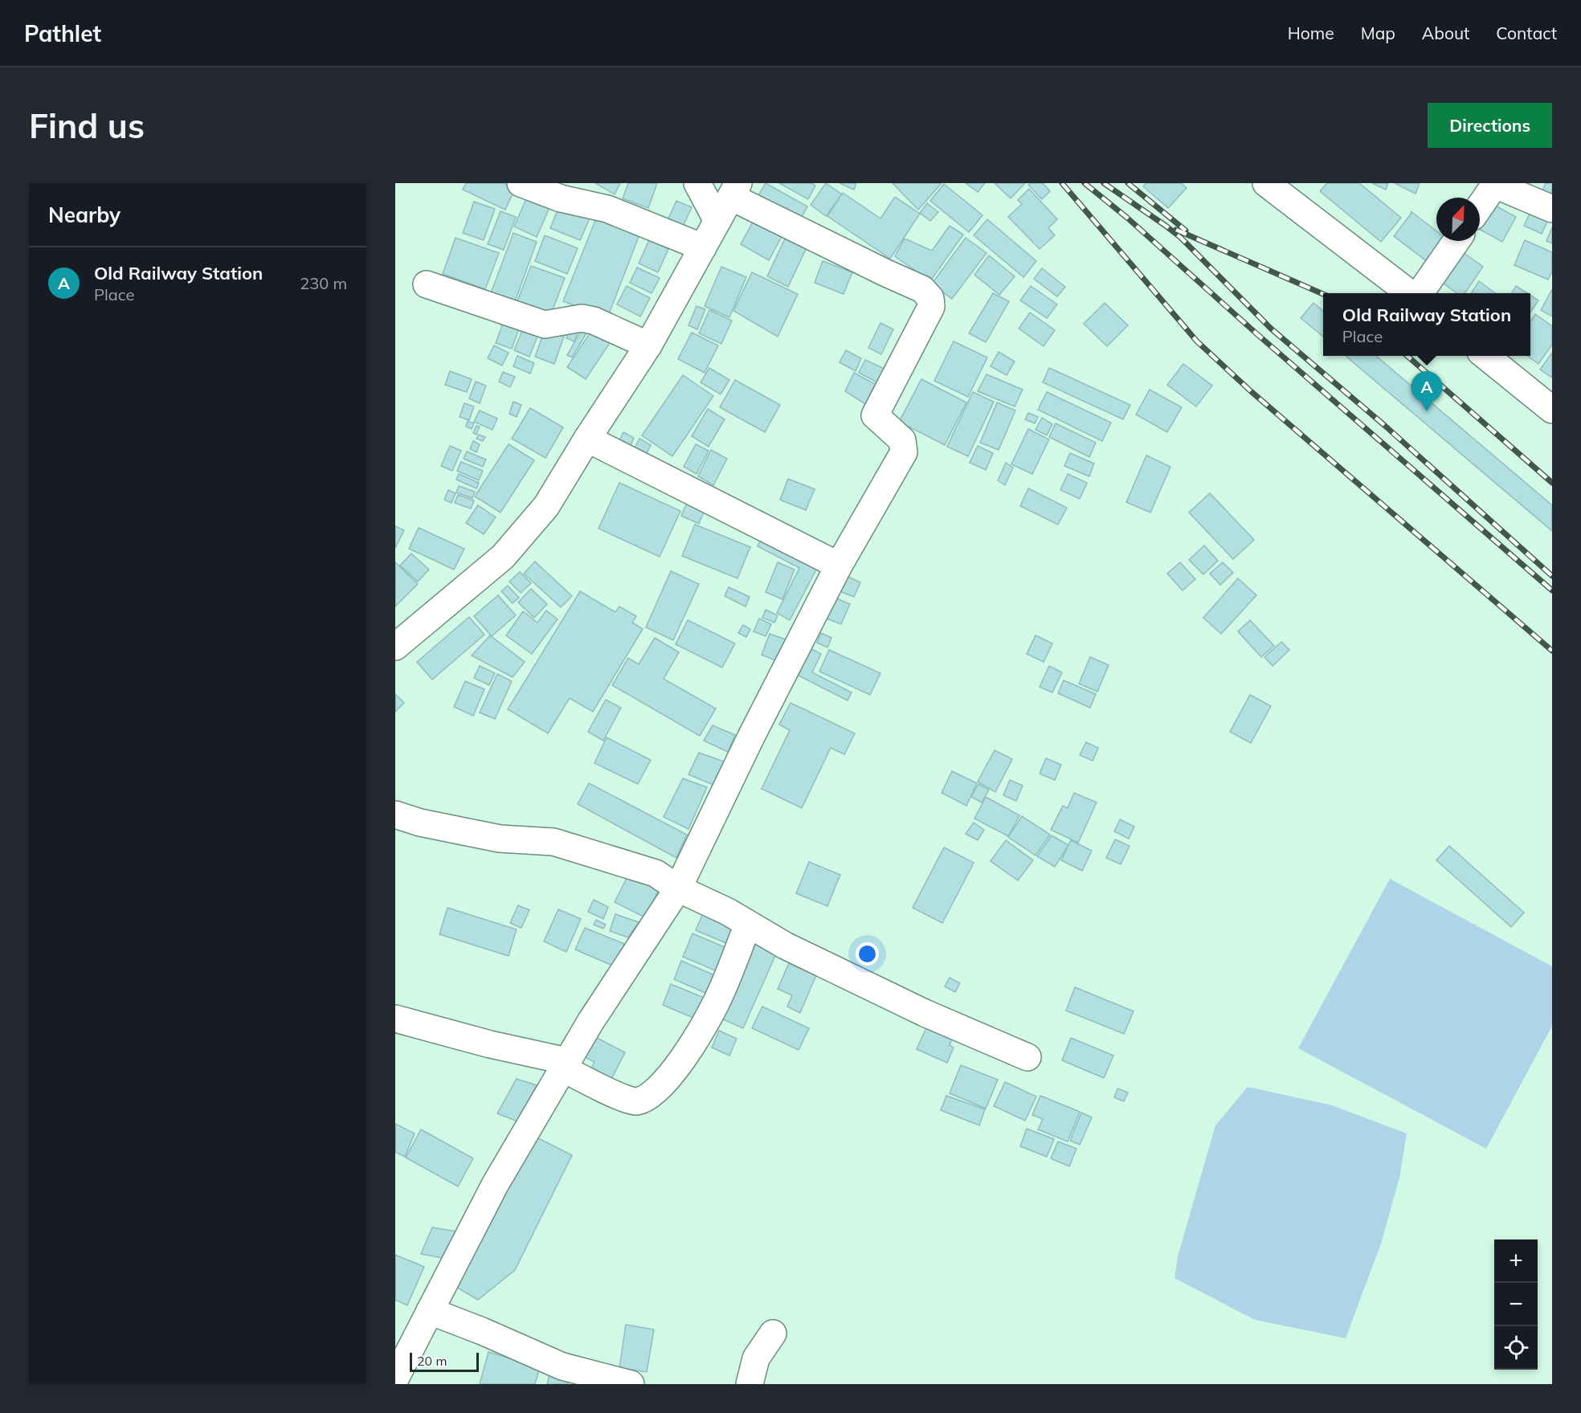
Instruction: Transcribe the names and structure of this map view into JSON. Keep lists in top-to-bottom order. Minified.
{"scale_bar":"20 m","north":"top right","page":{"header":"Pathlet","nav":["Home","Map","About","Contact"],"buttons":"Directions","title":"Find us","heading":"Nearby","list":[{"mark":"A","name":"Old Railway Station","note":"Place","value":"230 m"}],"popup":["Old Railway Station","Place"],"pins":"A","map_buttons":["+","−"],"scale":"20 m"}}
